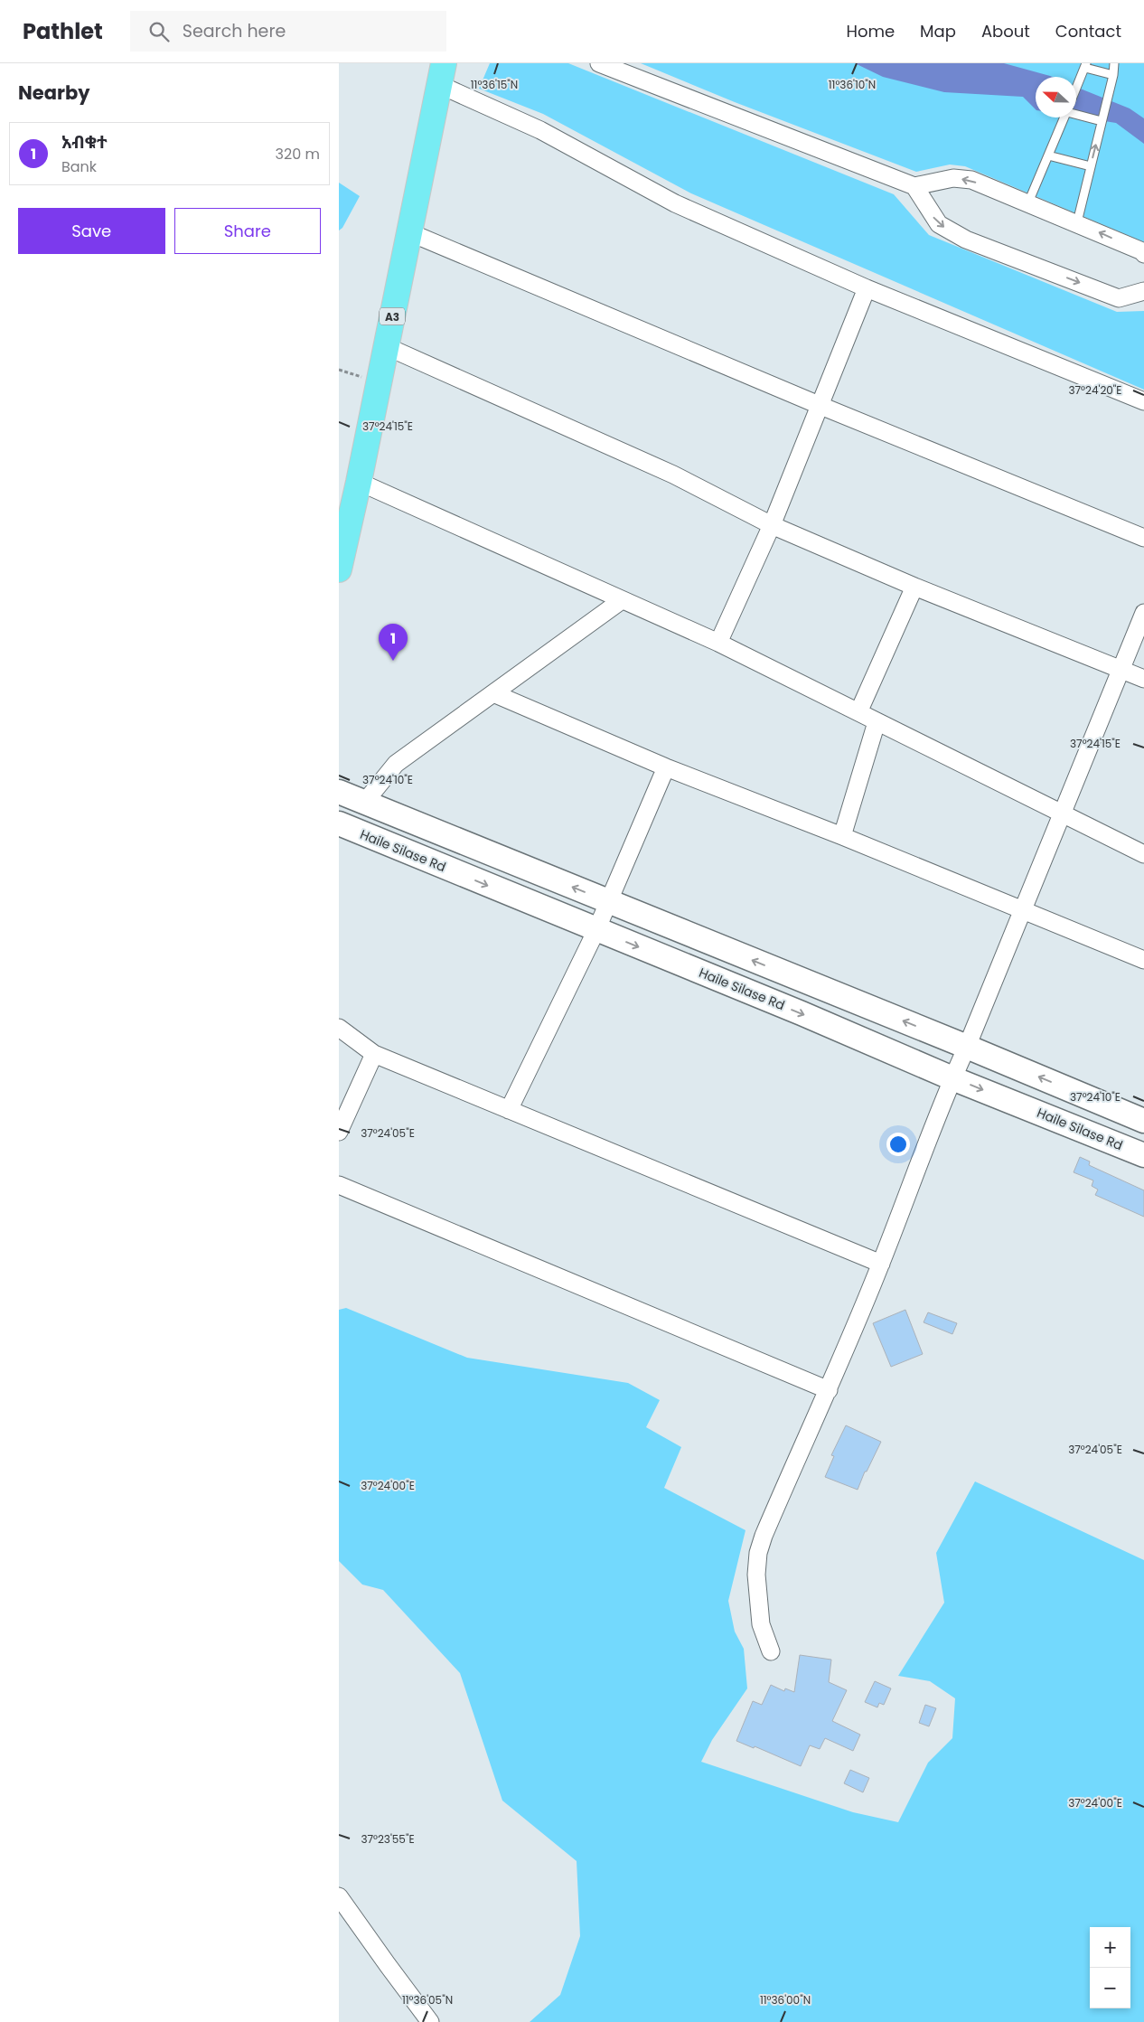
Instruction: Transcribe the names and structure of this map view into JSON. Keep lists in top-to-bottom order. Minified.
{"streets":{"highway":["A3"],"main road":["Haile Silase Rd"]},"north":"left","page":{"header":"Pathlet","search":"Search here","nav":["Home","Map","About","Contact"],"heading":"Nearby","list":[{"mark":"1","name":"አብቁተ","note":"Bank","value":"320 m"}],"buttons":["Save","Share"],"pins":"1","map_buttons":["+","−"]},"coordinates":["11°36'15\"N","11°36'10\"N","37°24'20\"E","37°24'15\"E","37°24'10\"E","37°24'05\"E","37°24'00\"E","37°23'55\"E","11°36'05\"N","11°36'00\"N"]}
